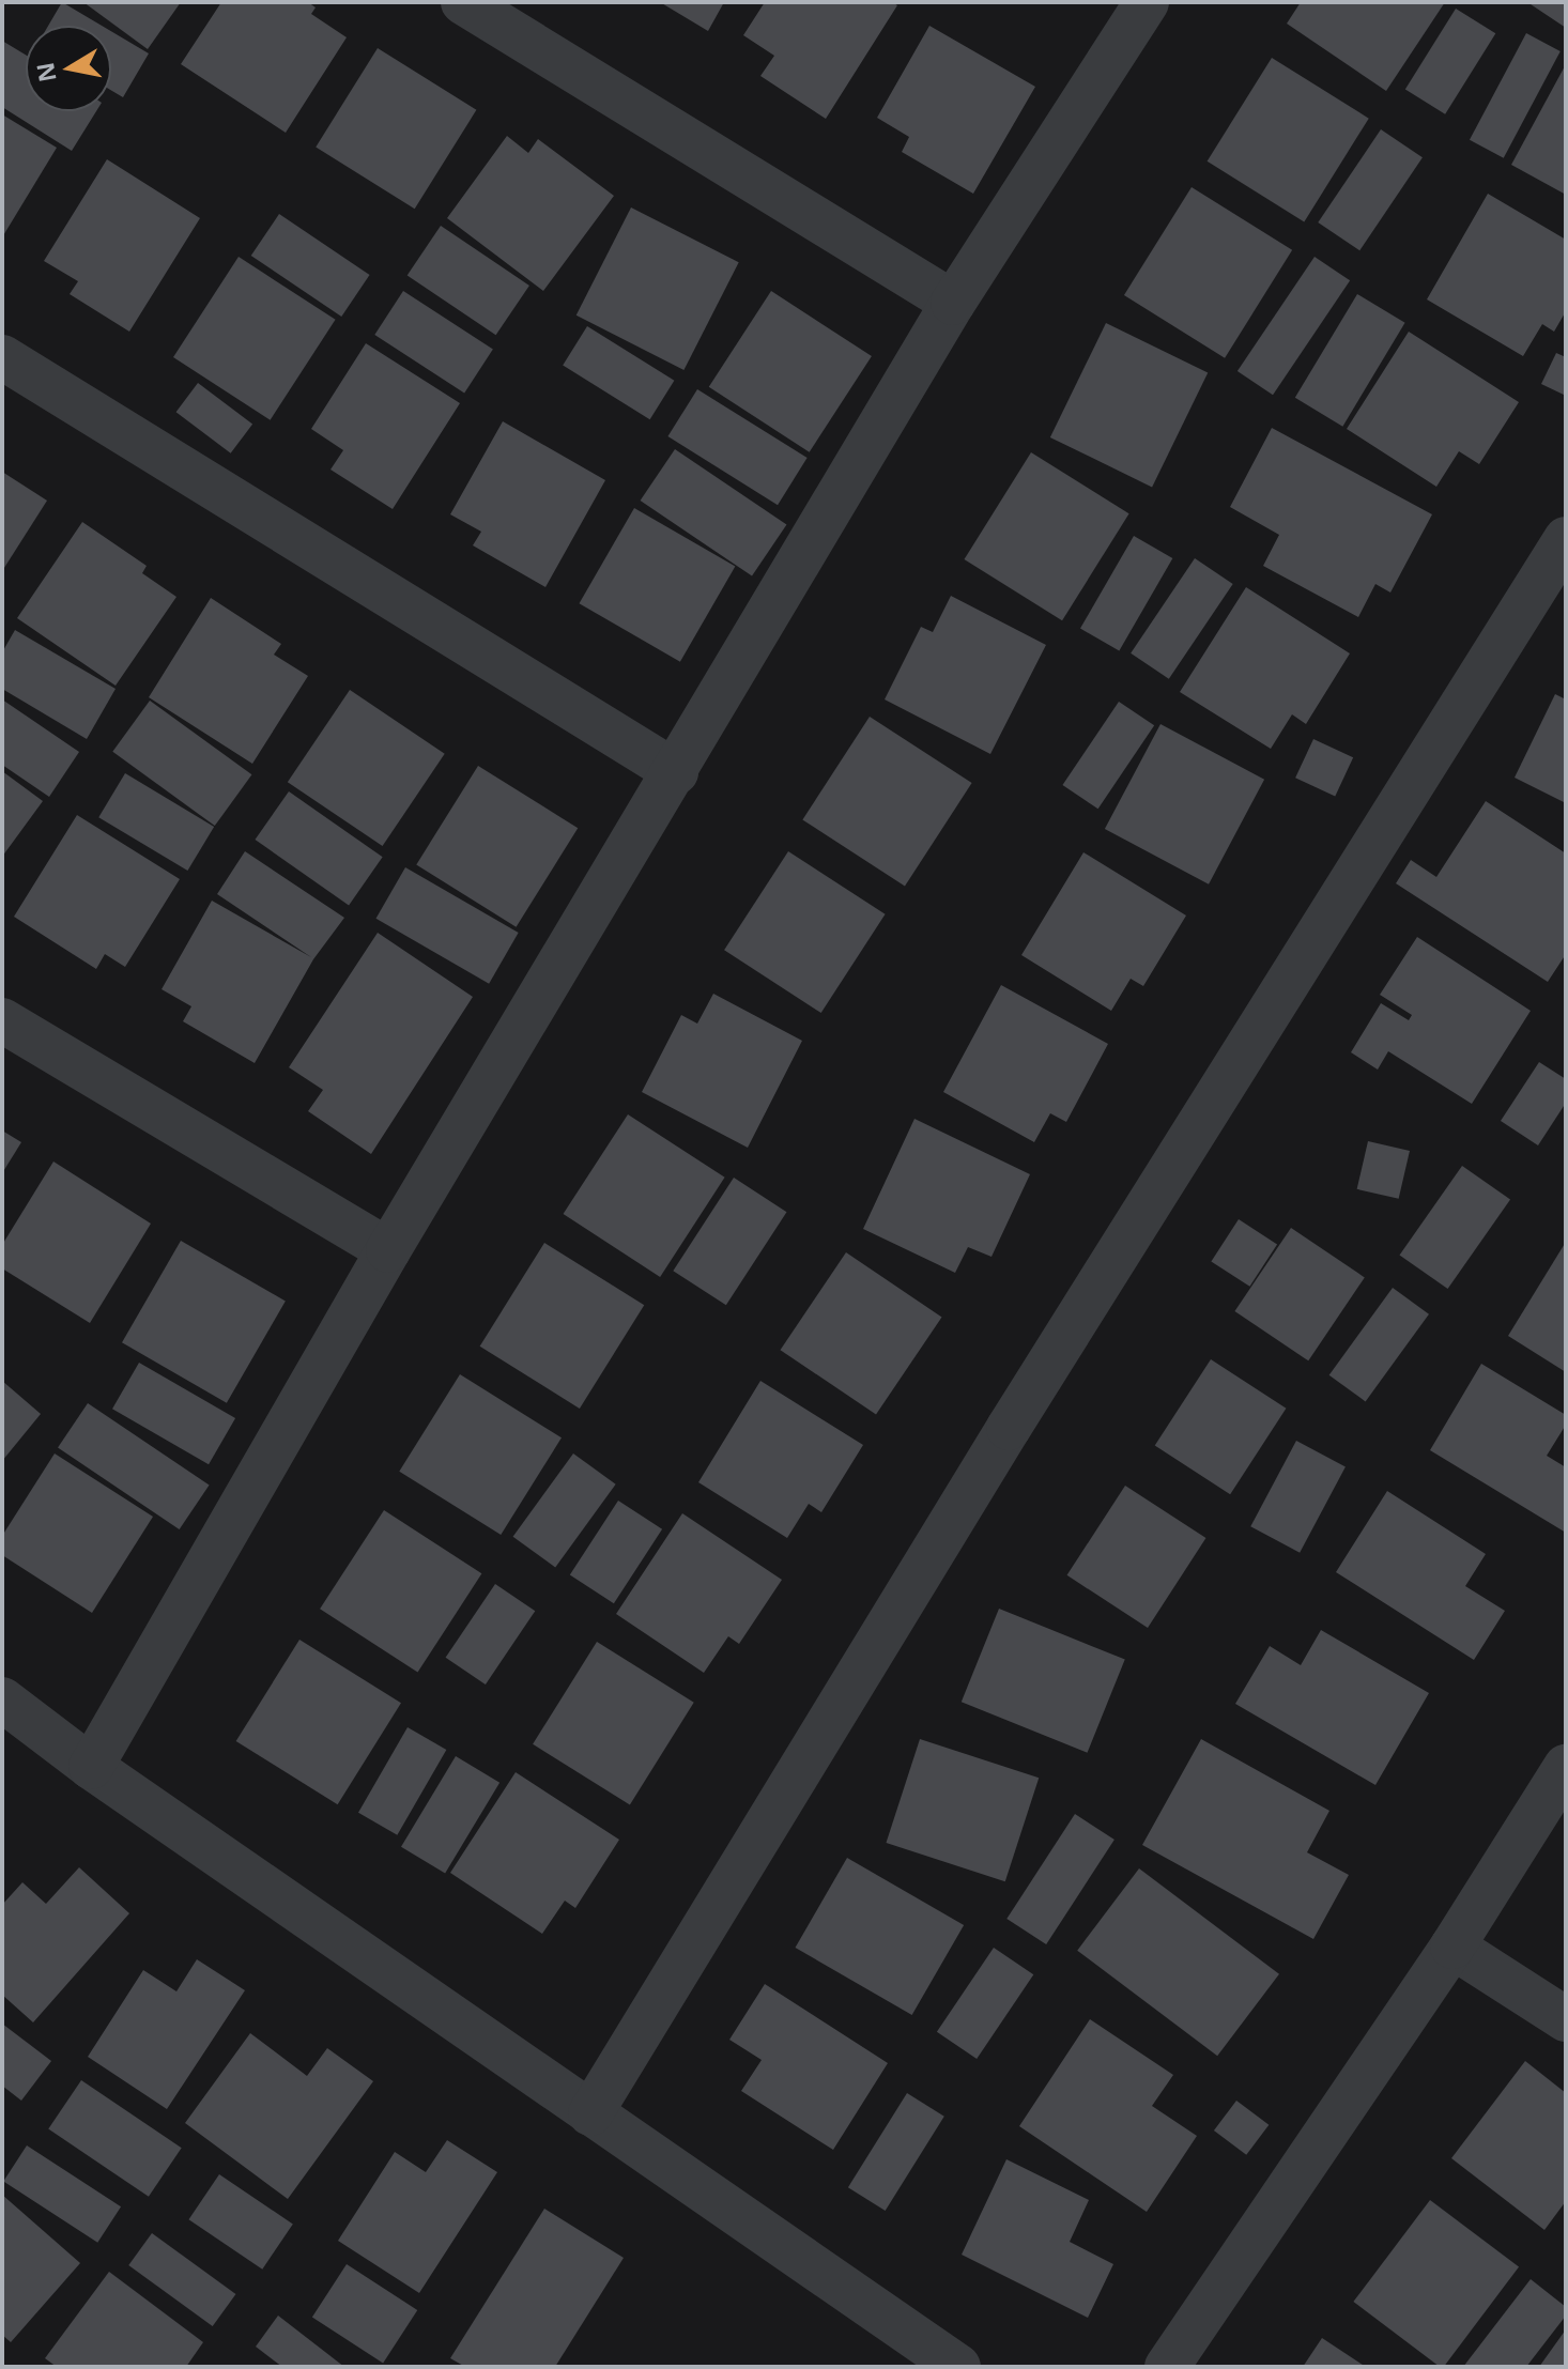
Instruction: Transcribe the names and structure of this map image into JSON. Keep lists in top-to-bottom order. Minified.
{"north":"left"}
